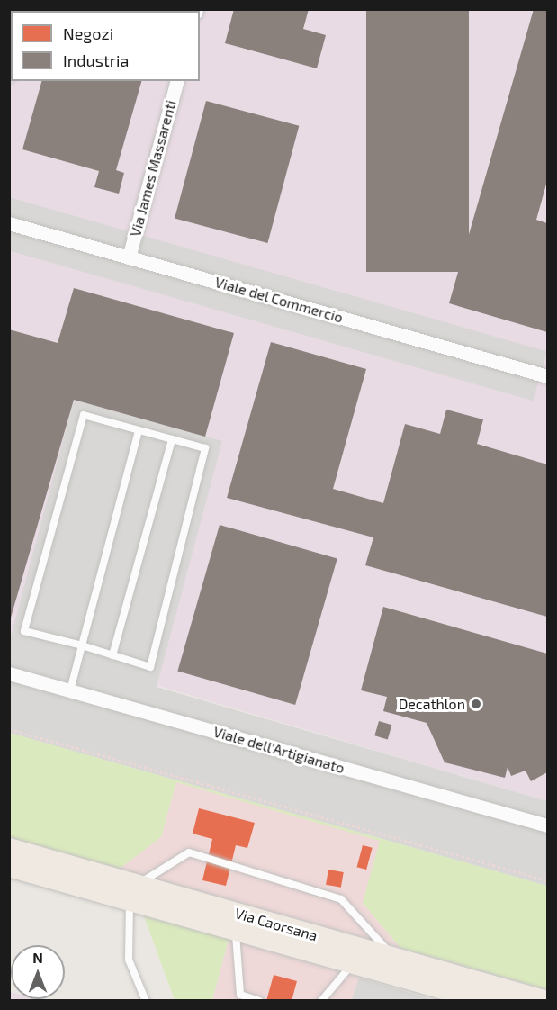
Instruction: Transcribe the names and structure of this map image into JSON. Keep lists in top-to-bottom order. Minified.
{"streets":{"main road":["Via Caorsana"],"street":["Via James Massarenti","Viale del Commercio","Viale dell'Artigianato"]},"crossings":[["Via James Massarenti","Viale del Commercio"]],"places":["Decathlon"],"legend":["Negozi","Industria"],"north":"top"}
